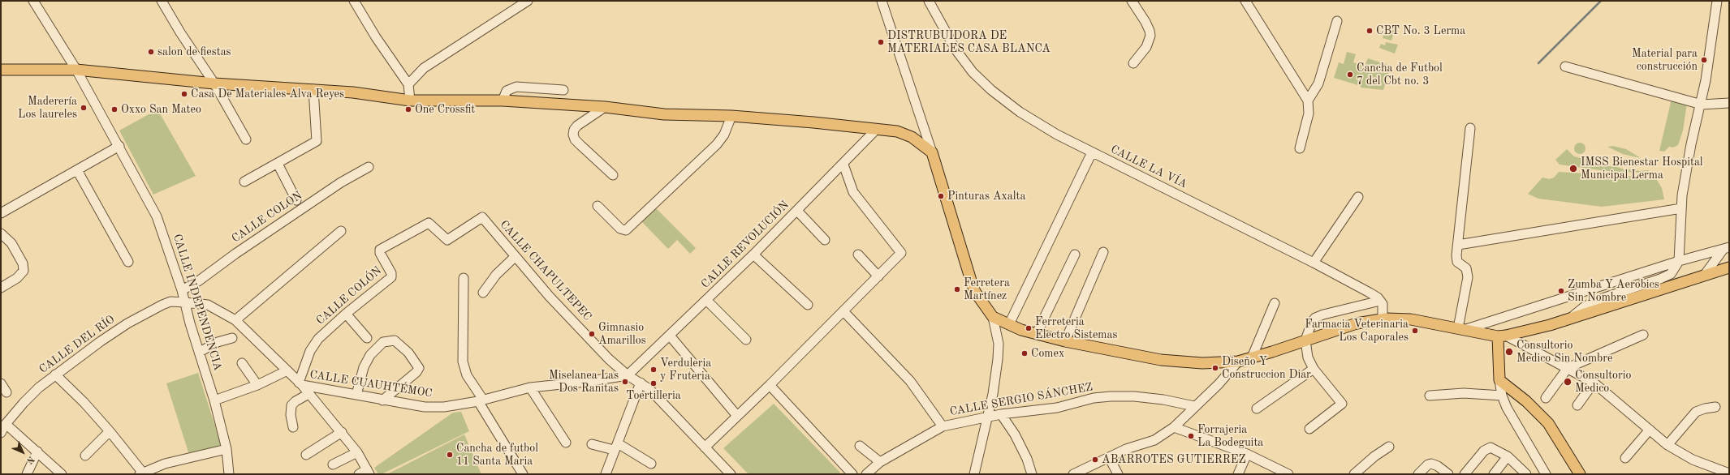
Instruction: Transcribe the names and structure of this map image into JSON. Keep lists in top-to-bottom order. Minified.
{"streets":{"street":["CALLE LA VÍA","CALLE COLON","CALLE REVOLUCIÓN","CALLE CHAPULTEPEC","CALLE COLÓN","CALLE INDEPENDENCIA","CALLE DEL RÍO","CALLE CUAUHTÉMOC","CALLE SERGIO SÁNCHEZ"]},"crossings":[["CALLE COLON","CALLE INDEPENDENCIA"],["CALLE REVOLUCIÓN","CALLE CHAPULTEPEC"],["CALLE REVOLUCIÓN","CALLE CUAUHTÉMOC"],["CALLE CHAPULTEPEC","CALLE COLÓN"],["CALLE CHAPULTEPEC","CALLE CUAUHTÉMOC"],["CALLE COLÓN","CALLE DEL RÍO"],["CALLE COLÓN","CALLE CUAUHTÉMOC"],["CALLE INDEPENDENCIA","CALLE DEL RÍO"],["CALLE DEL RÍO","CALLE CUAUHTÉMOC"]],"places":["CBT No. 3 Lerma","DISTRUBUIDORA DE MATERIALES CASA BLANCA","salon de fiestas","Material para construcción","Cancha de Futbol 7 del Cbt no. 3","Casa De Materiales Alva Reyes","Maderería Los laureles","Oxxo San Mateo","One Crossfit","IMSS Bienestar Hospital Municipal Lerma","Pinturas Axalta","Ferretera Martínez","Zumba Y Aerobics Sin Nombre","Ferreteria Electro Sistemas","Farmacia Veterinaria Los Caporales","Gimnasio Amarillos","Consultorio Medico Sin Nombre","Comex","Diseño Y Construccion Diar","Verduleria y Fruteria","Miselanea Las Dos Ranitas","Consultorio Medico","Toertilleria","Forrajeria La Bodeguita","Cancha de futbol 11 Santa Maria","ABARROTES GUTIERREZ"],"north":"bottom right"}
